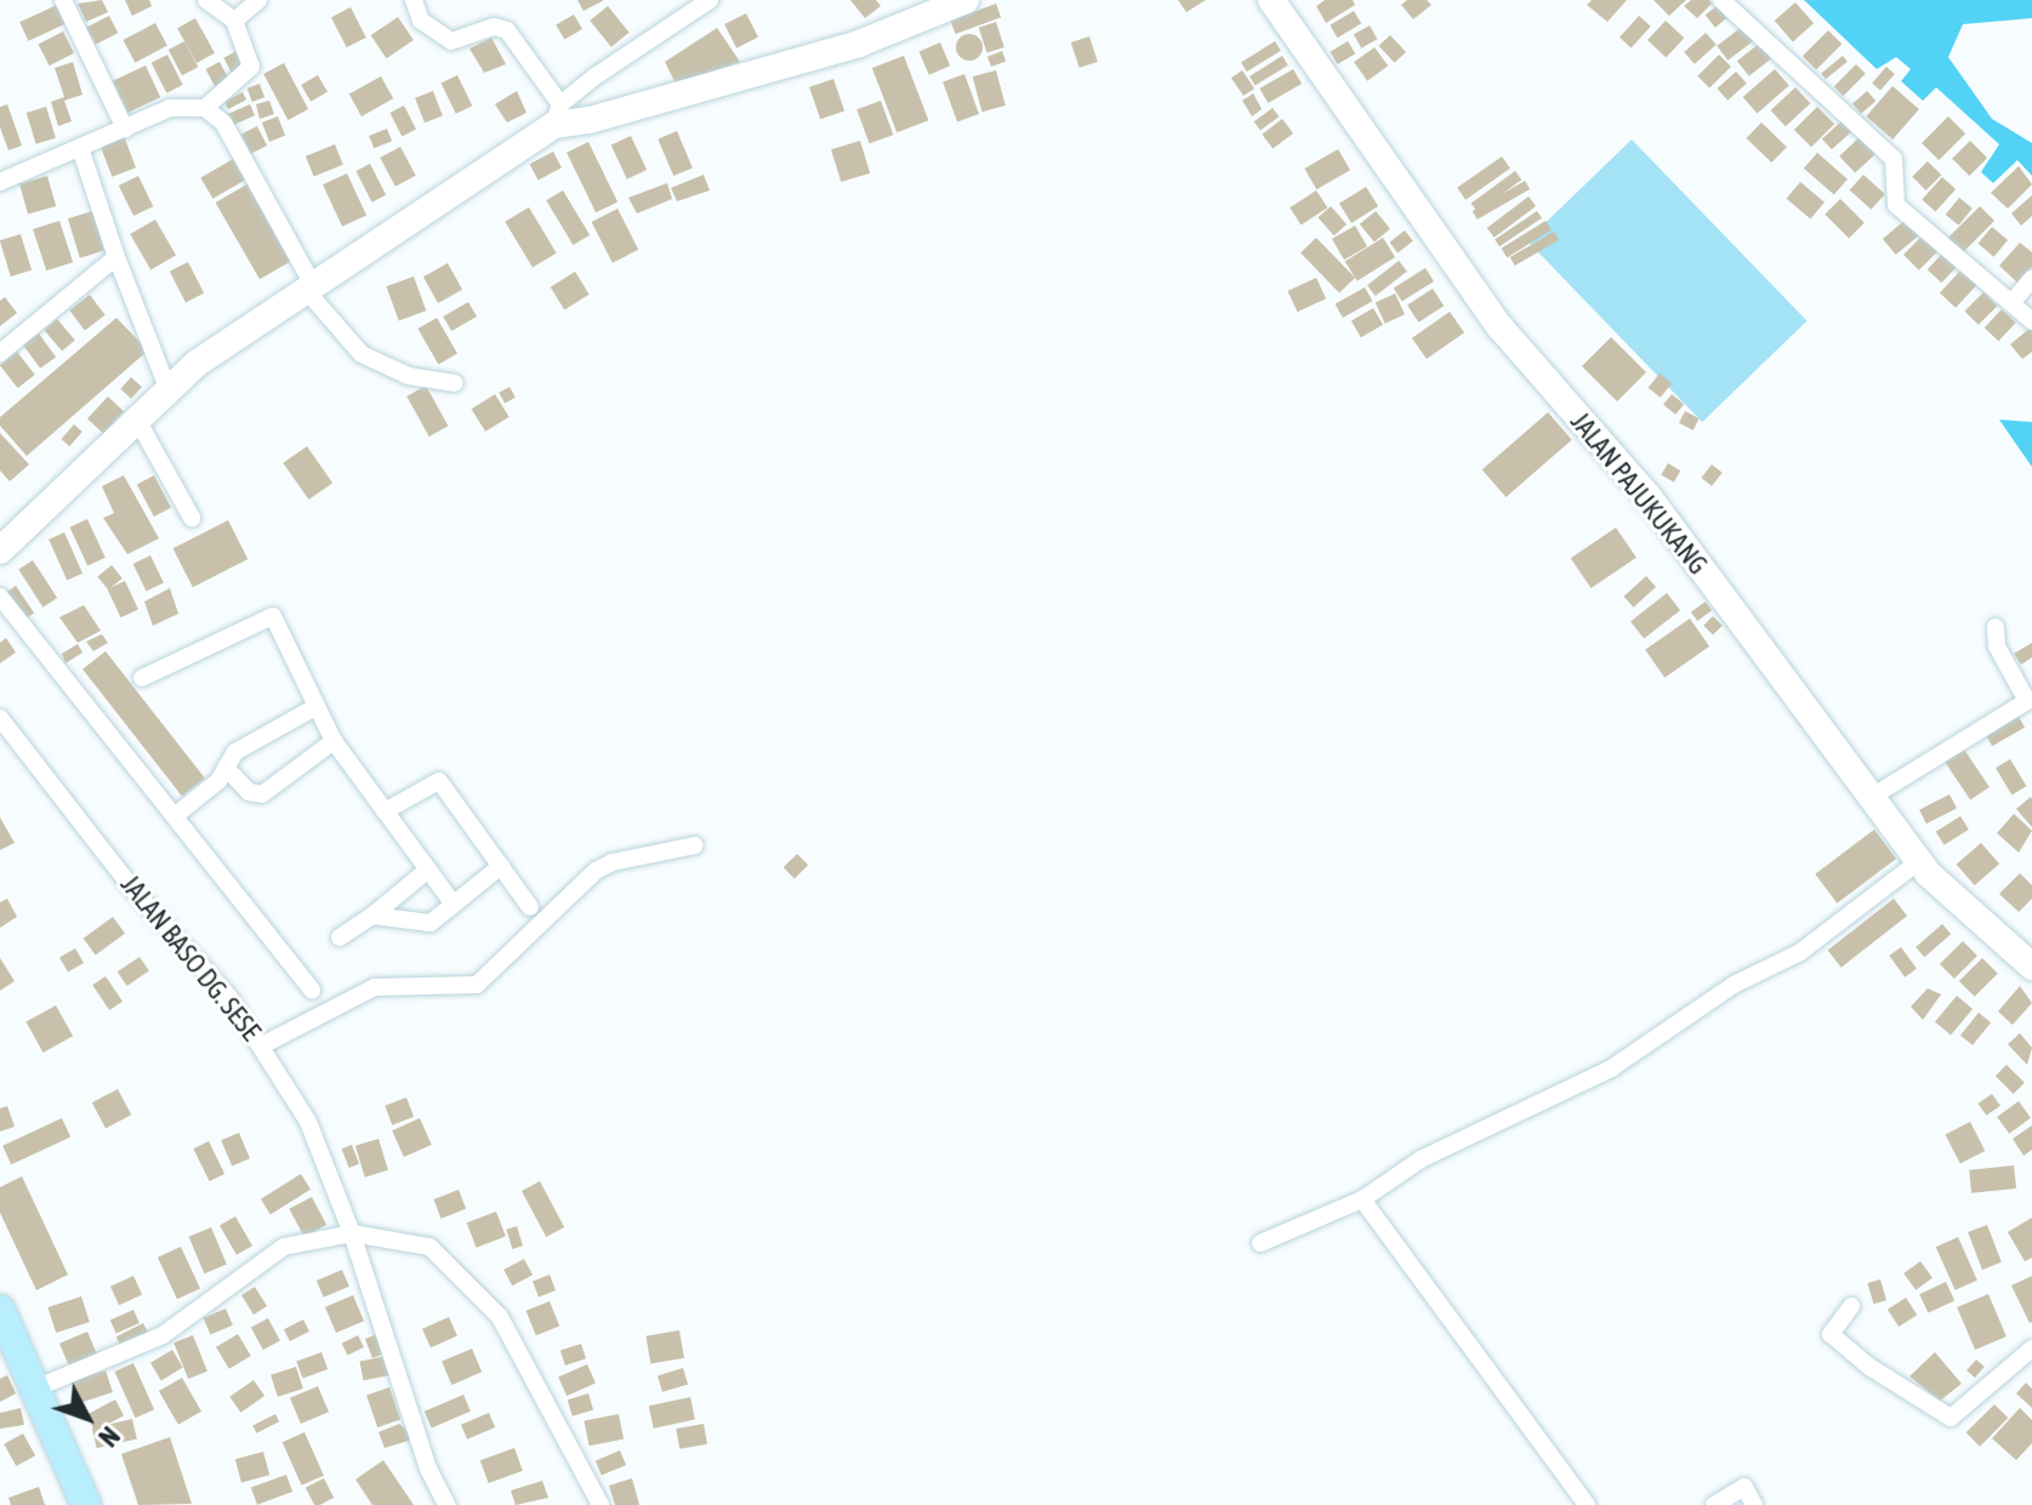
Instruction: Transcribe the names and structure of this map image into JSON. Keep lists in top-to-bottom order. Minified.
{"streets":{"street":["JALAN PAJUKUKANG","JALAN BASO DG. SESE"]},"north":"bottom right"}
